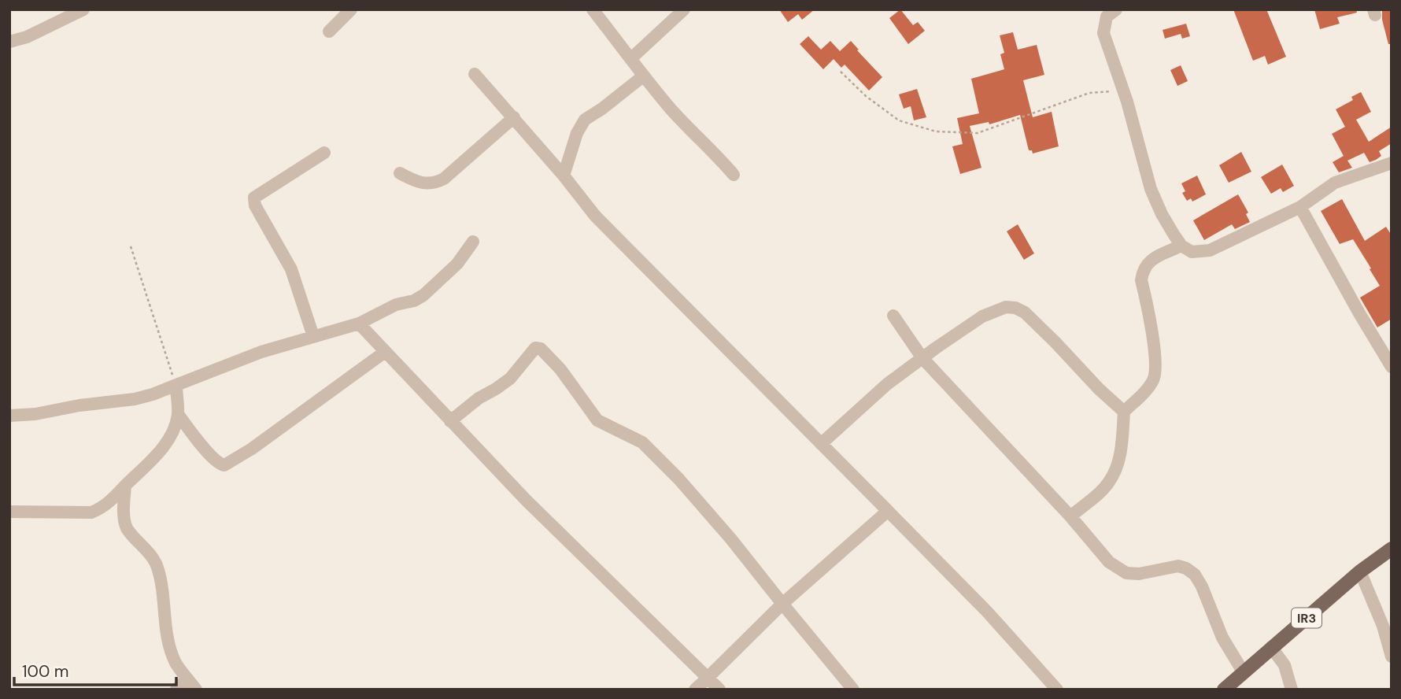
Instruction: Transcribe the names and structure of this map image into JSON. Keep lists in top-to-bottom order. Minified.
{"streets":{"main road":["IR3"]},"scale_bar":"100 m"}
